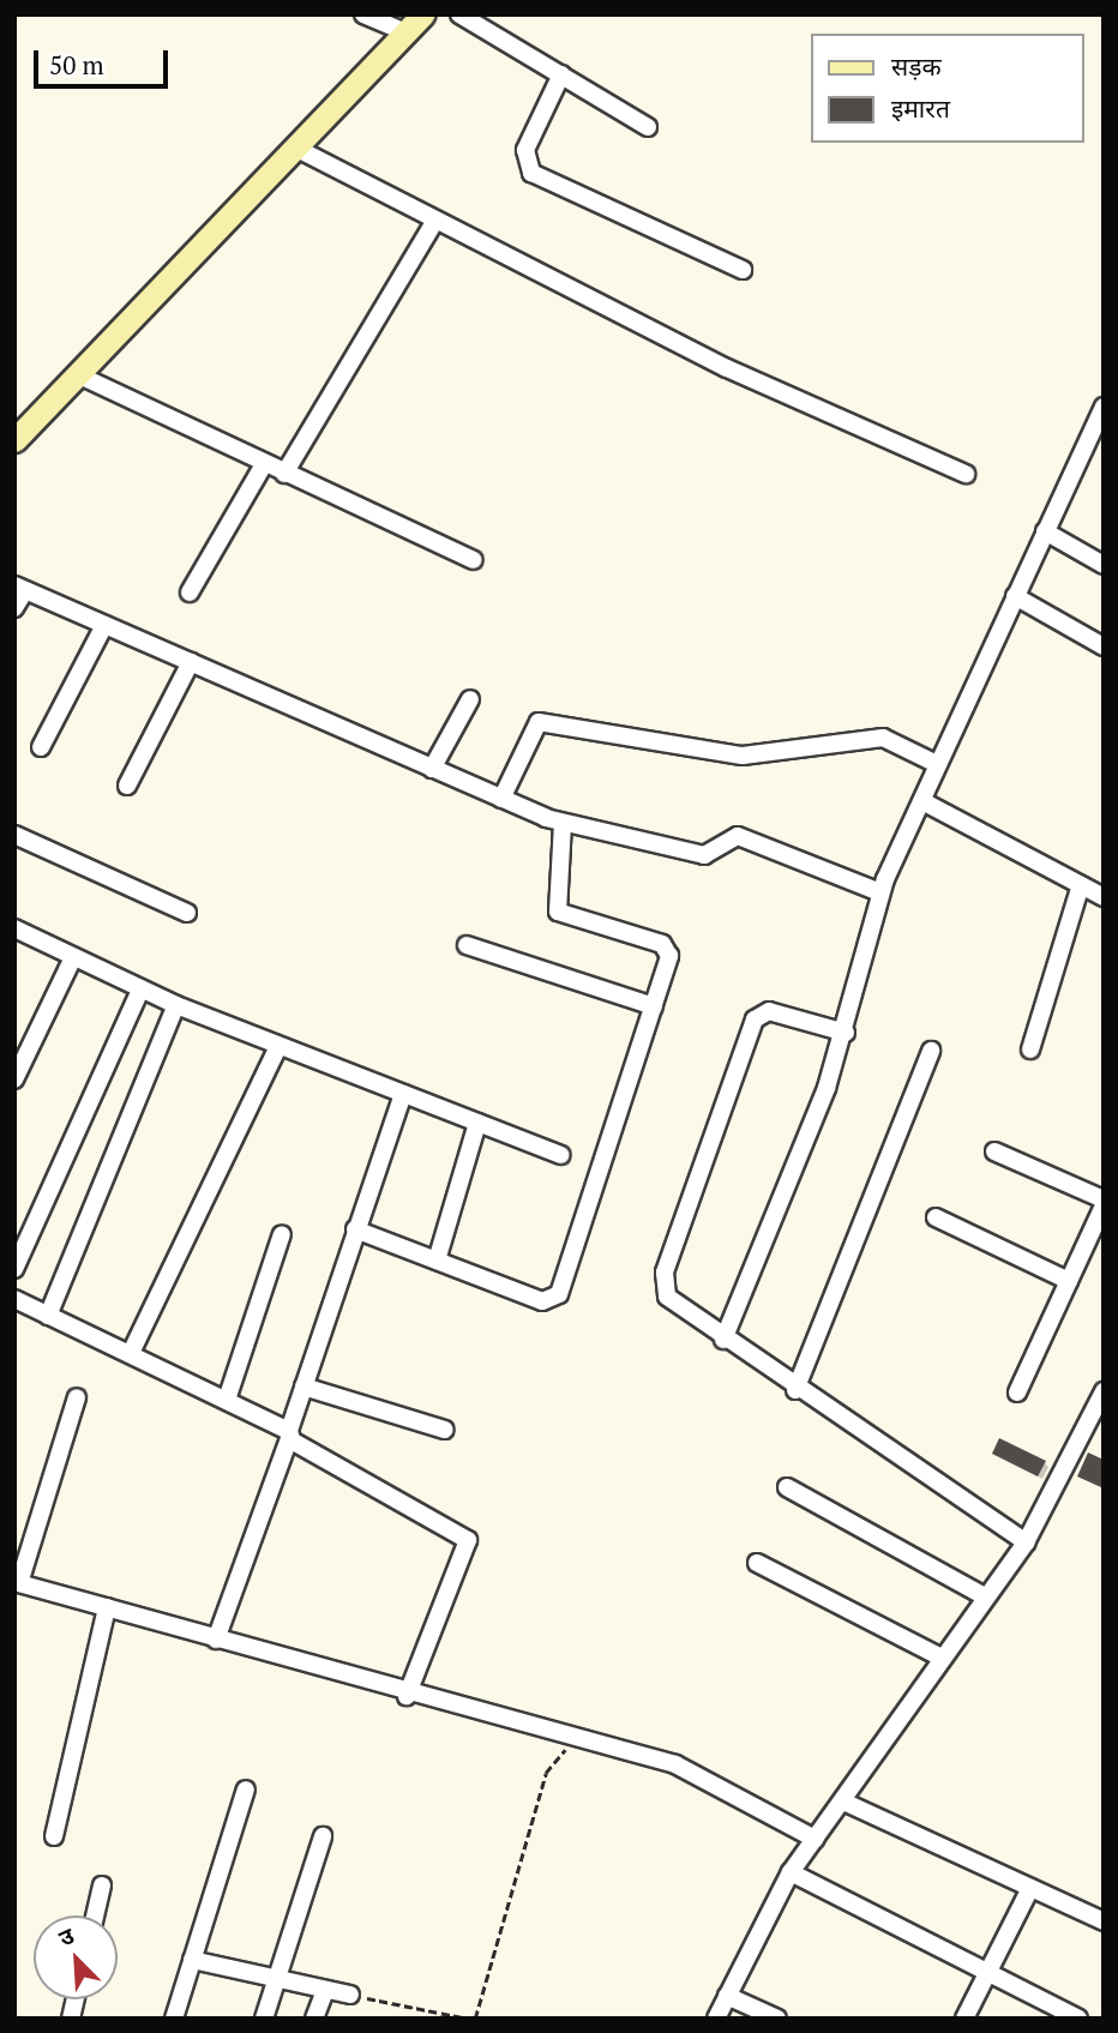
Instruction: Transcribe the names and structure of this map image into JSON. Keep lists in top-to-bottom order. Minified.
{"legend":["सड़क","इमारत"],"scale_bar":"50 m","north":"top left"}
